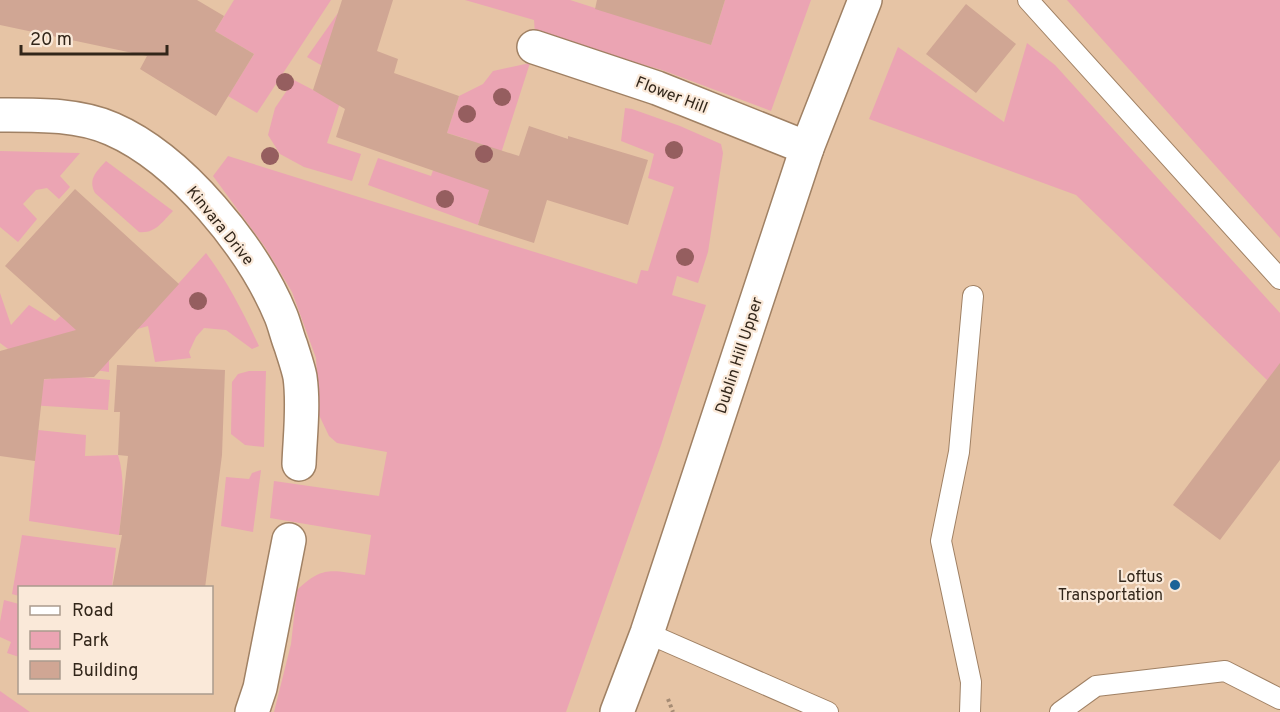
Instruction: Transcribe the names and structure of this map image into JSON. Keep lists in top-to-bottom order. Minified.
{"streets":{"street":["Flower Hill","Kinvara Drive","Dublin Hill Upper"]},"crossings":[["Flower Hill","Dublin Hill Upper"]],"places":["Loftus Transportation"],"legend":["Road","Park","Building"],"scale_bar":"20 m"}
